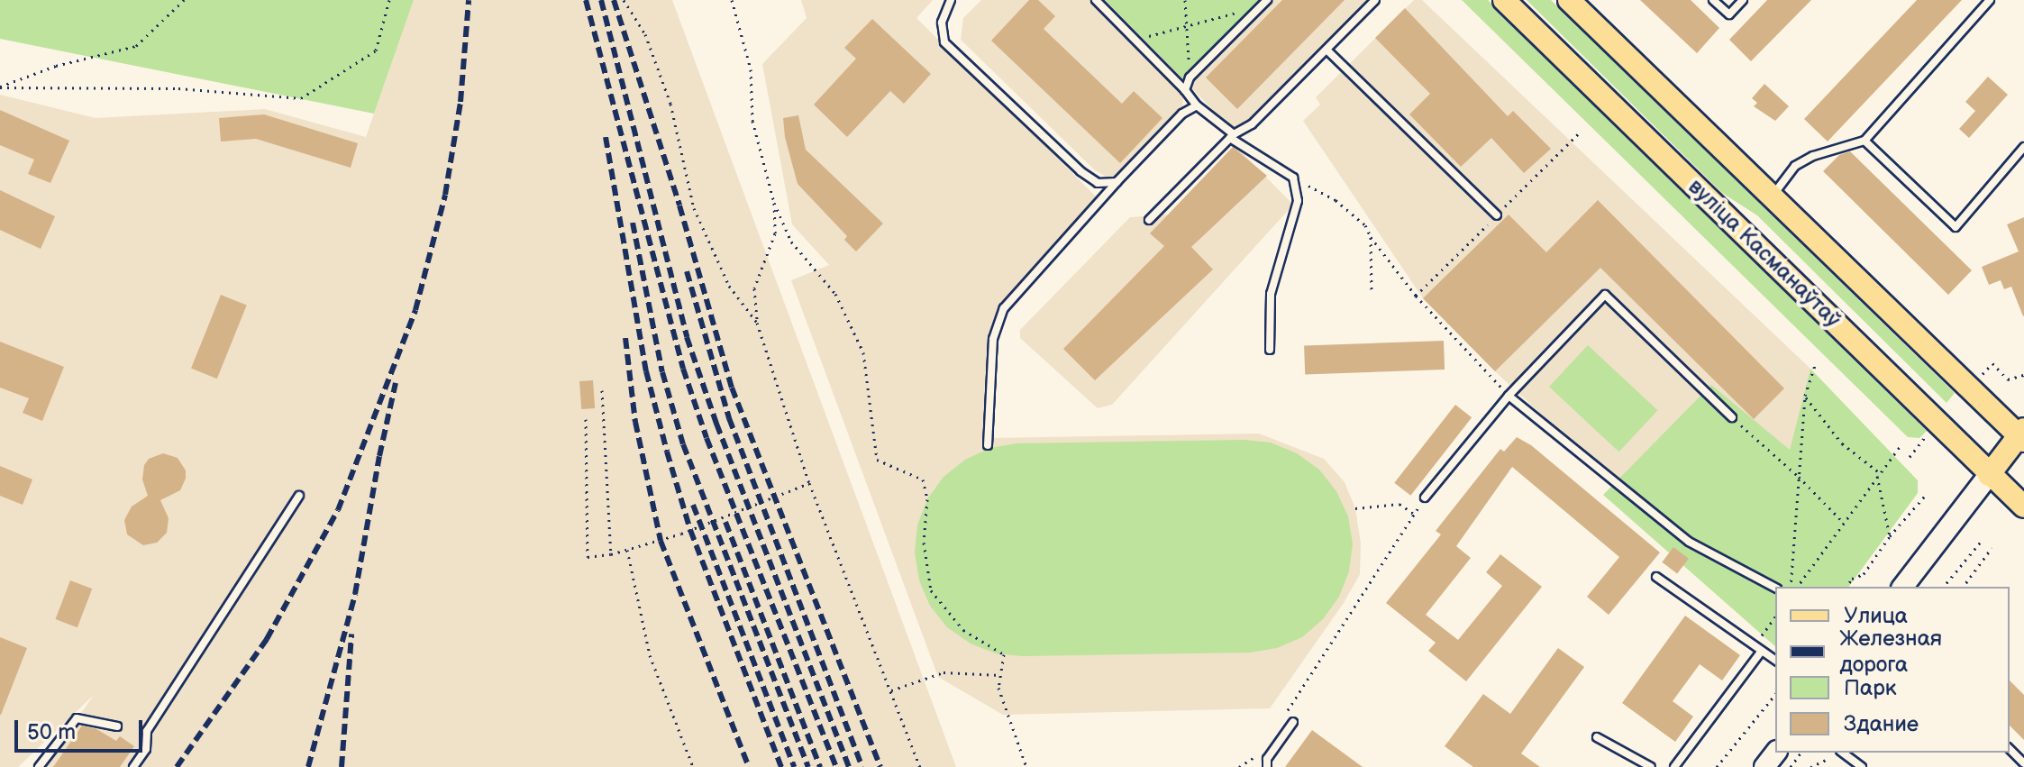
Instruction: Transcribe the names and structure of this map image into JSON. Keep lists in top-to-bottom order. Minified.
{"streets":{"main road":["вуліца Касманаўтаў"]},"legend":["Улица","Железная дорога","Парк","Здание"],"scale_bar":"50 m"}
